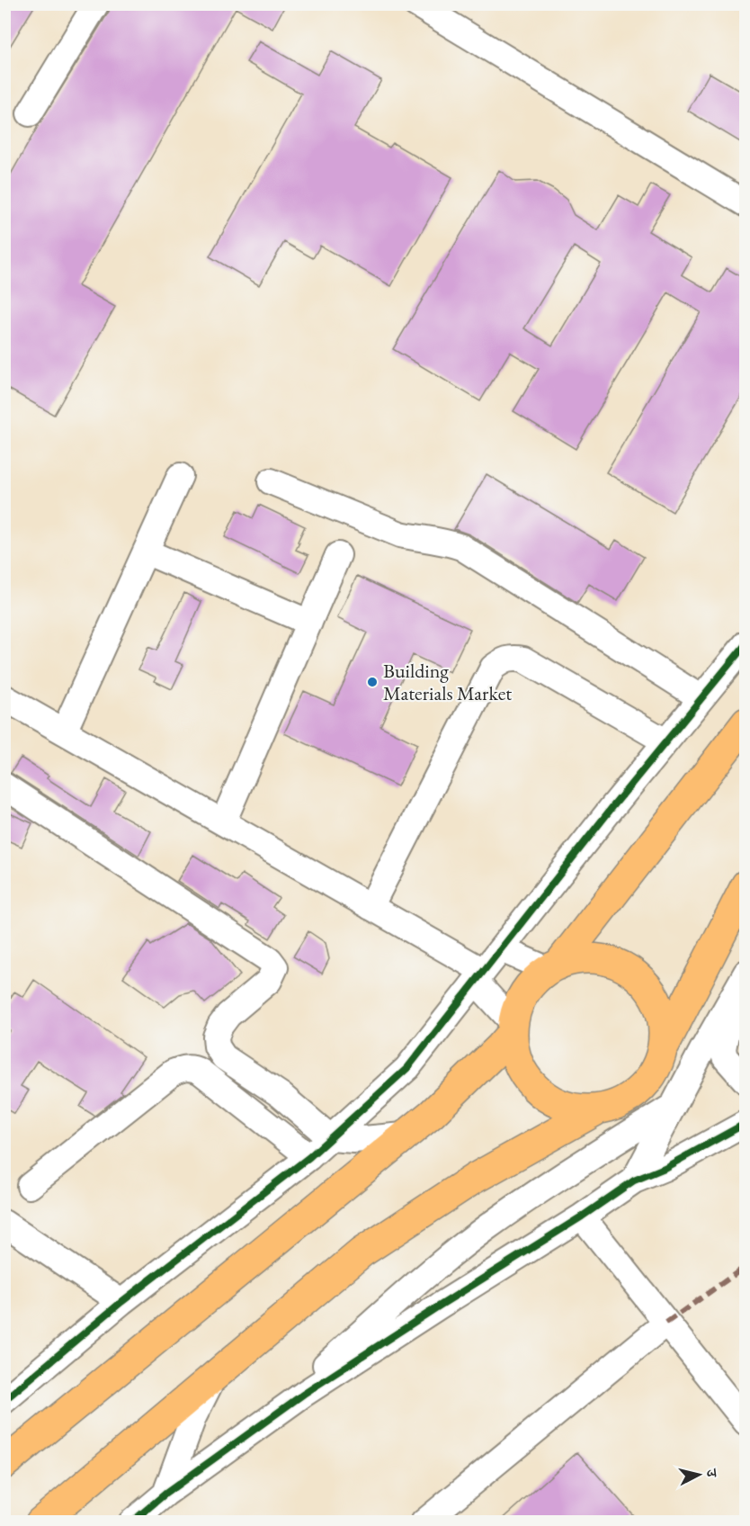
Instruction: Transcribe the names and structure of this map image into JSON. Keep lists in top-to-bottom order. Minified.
{"places":["Building Materials Market"],"north":"right"}
